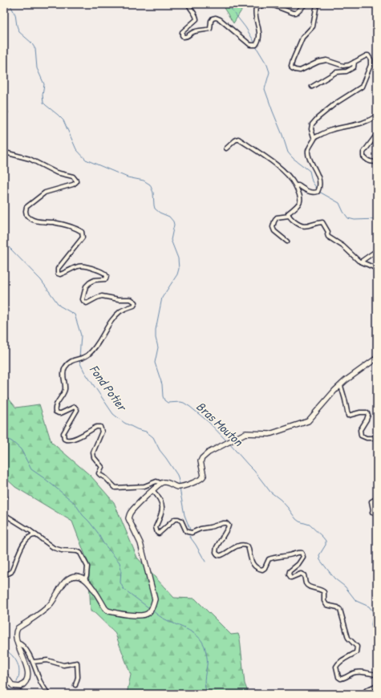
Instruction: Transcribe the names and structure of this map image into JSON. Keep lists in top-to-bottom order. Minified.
{"water":["Fond Potier","Bras Mouton"]}
